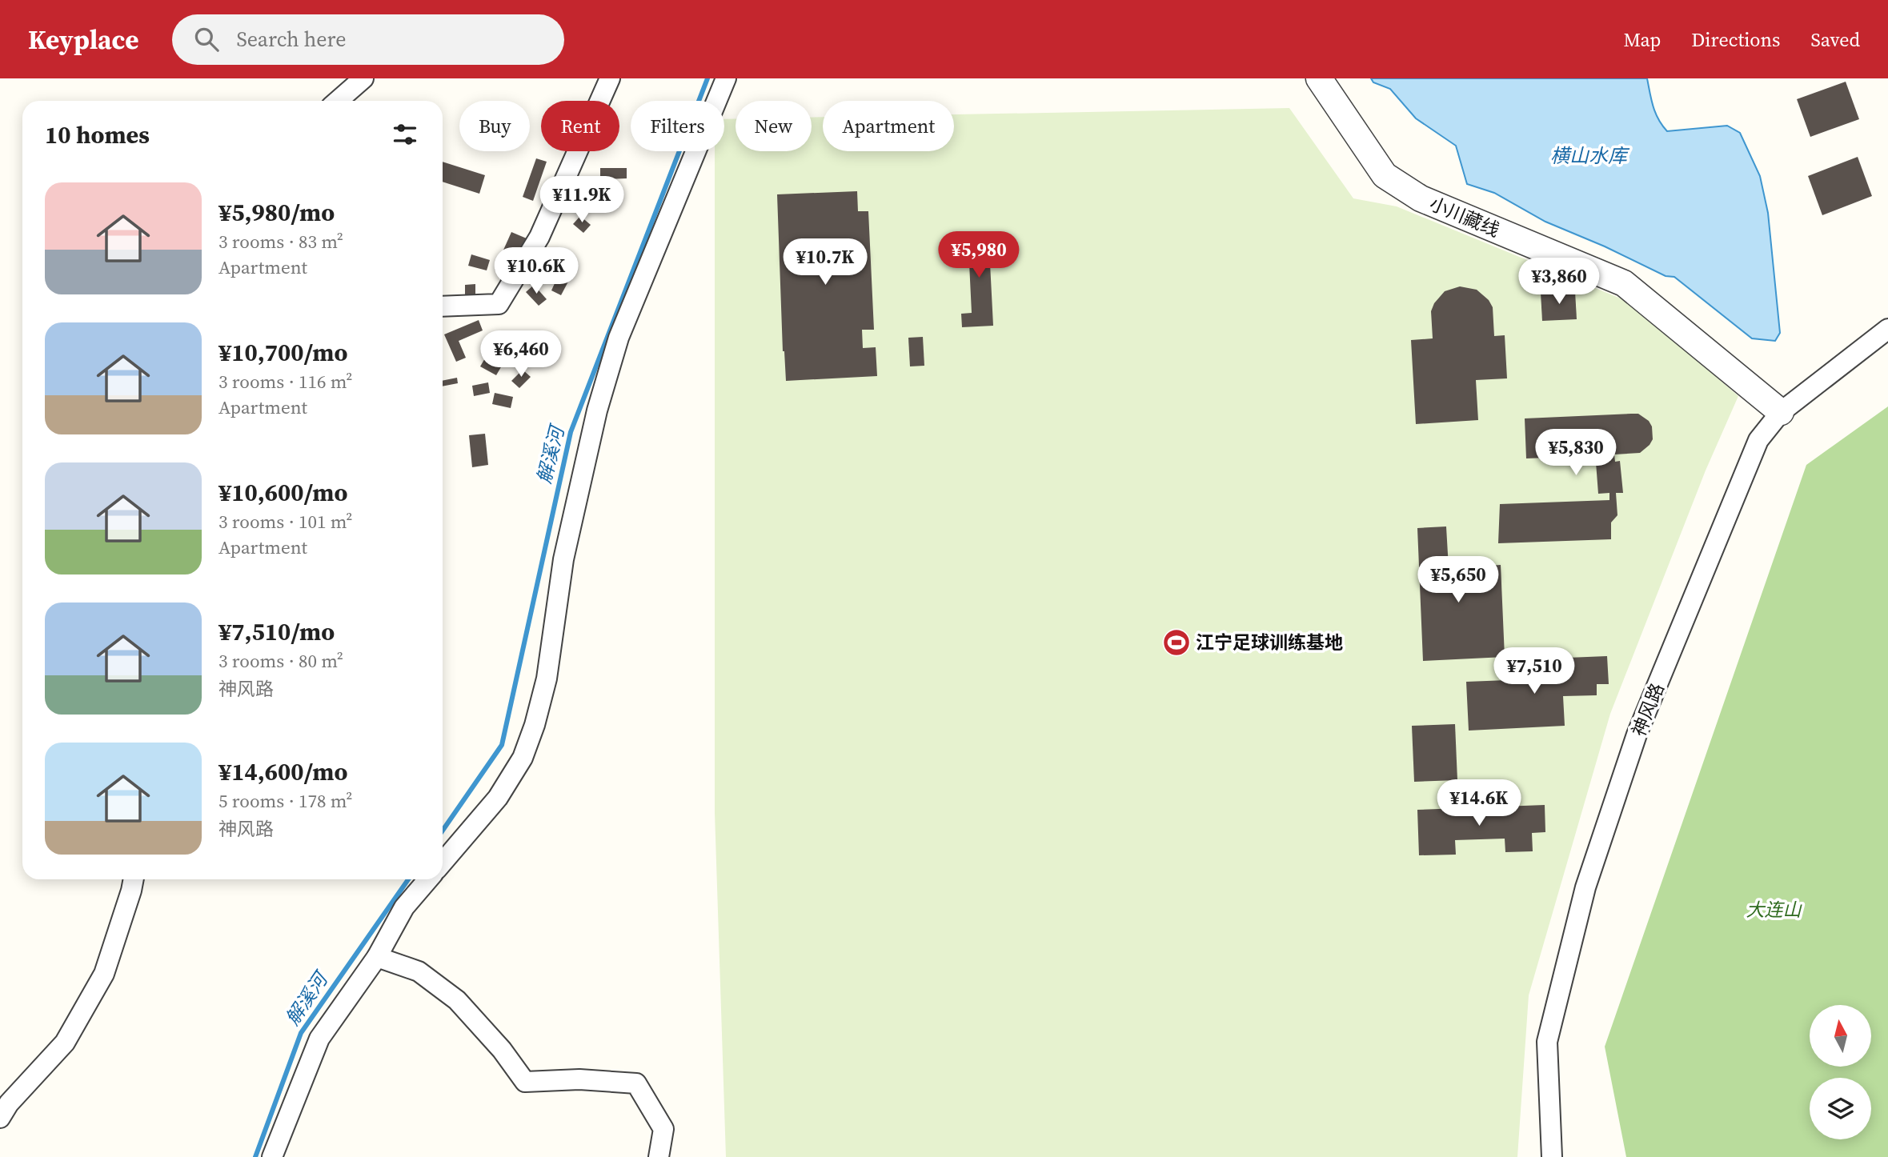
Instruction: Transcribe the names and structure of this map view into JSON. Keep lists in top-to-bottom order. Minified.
{"streets":{"street":["小川藏线","神风路"]},"crossings":[["小川藏线","神风路"]],"water":["横山水库","解溪河"],"parks":["大连山"],"places":{"sports":["江宁足球训练基地"]},"north":"top","page":{"header":"Keyplace","search":"Search here","nav":["Map","Directions","Saved"],"chip":["Buy","Rent","Filters","New","Apartment"],"heading":"10 homes","list":[{"name":"¥5,980/mo","note":"3 rooms · 83 m² · Apartment"},{"name":"¥10,700/mo","note":"3 rooms · 116 m² · Apartment"},{"name":"¥10,600/mo","note":"3 rooms · 101 m² · Apartment"},{"name":"¥7,510/mo","note":"3 rooms · 80 m² · 神风路"},{"name":"¥14,600/mo","note":"5 rooms · 178 m² · 神风路"}],"price":["¥11.9K","¥5,980","¥10.7K","¥10.6K","¥3,860","¥6,460","¥5,830","¥5,650","¥7,510","¥14.6K"]}}
